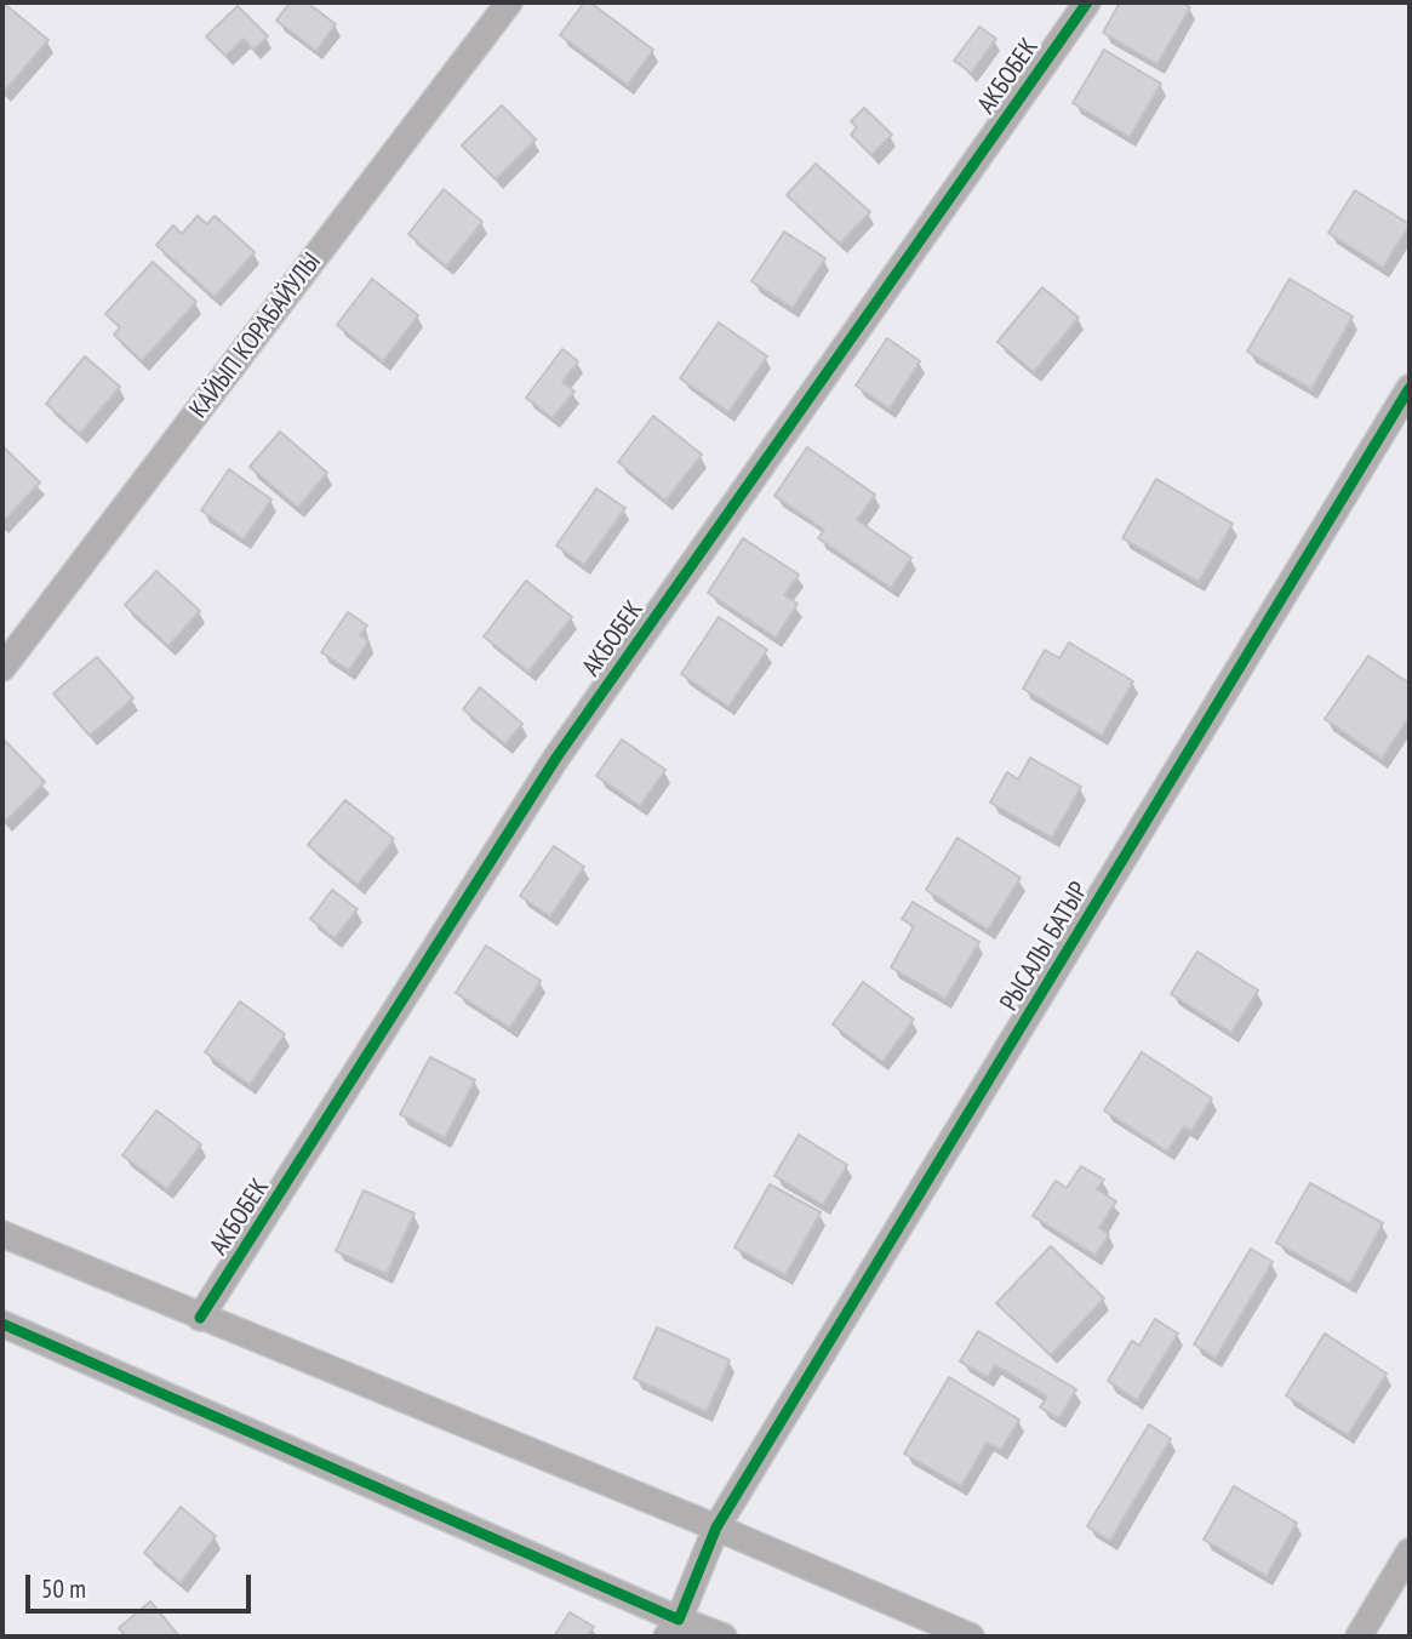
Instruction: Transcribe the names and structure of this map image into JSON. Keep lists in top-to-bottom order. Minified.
{"streets":{"street":["АКБОБЕК","КАЙЫП КОРАБАЙУЛЫ","РЫСАЛЫ БАТЫР"]},"scale_bar":"50 m"}
